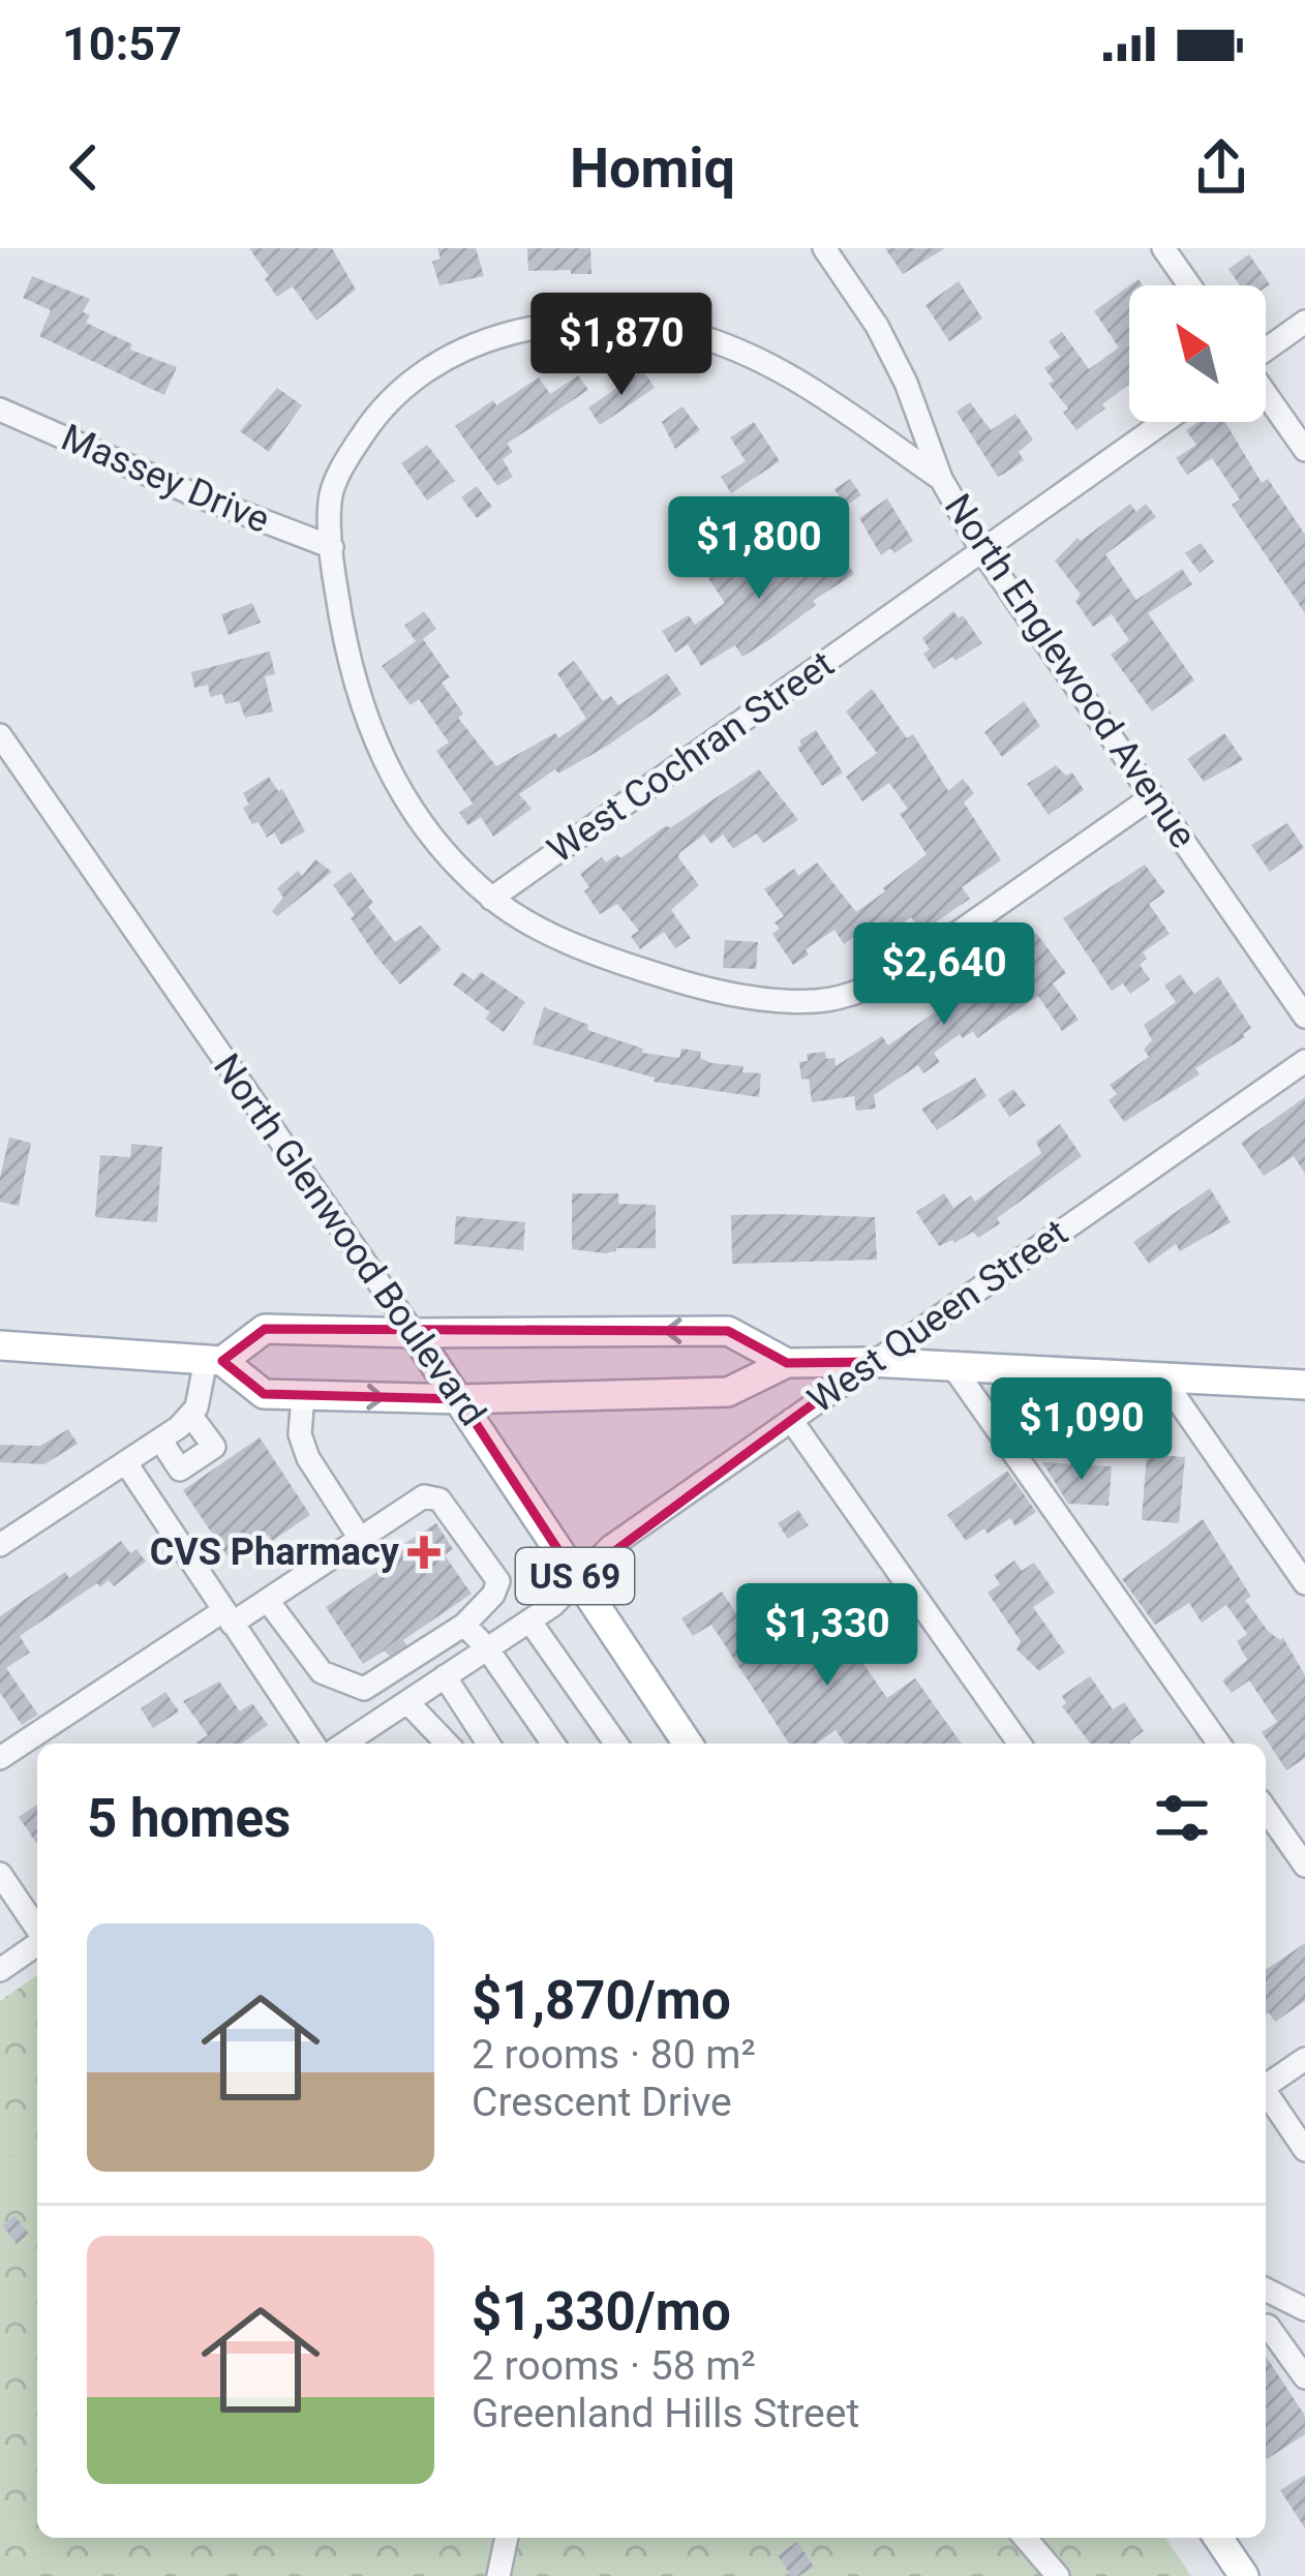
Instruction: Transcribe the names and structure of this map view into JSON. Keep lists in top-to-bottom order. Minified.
{"streets":{"main road":["North Glenwood Boulevard","US 69"],"street":["Massey Drive","North Englewood Avenue","West Cochran Street","West Queen Street"]},"crossings":[["North Englewood Avenue","West Cochran Street"],["North Glenwood Boulevard","West Queen Street"]],"places":{"health":["CVS Pharmacy"]},"north":"top left","page":{"status":"10:57","header":"Homiq","price":["$1,870","$1,800","$2,640","$1,090","$1,330"],"heading":"5 homes","list":[{"name":"$1,870/mo","note":"2 rooms · 80 m² · Crescent Drive"},{"name":"$1,330/mo","note":"2 rooms · 58 m² · Greenland Hills Street"}]}}
